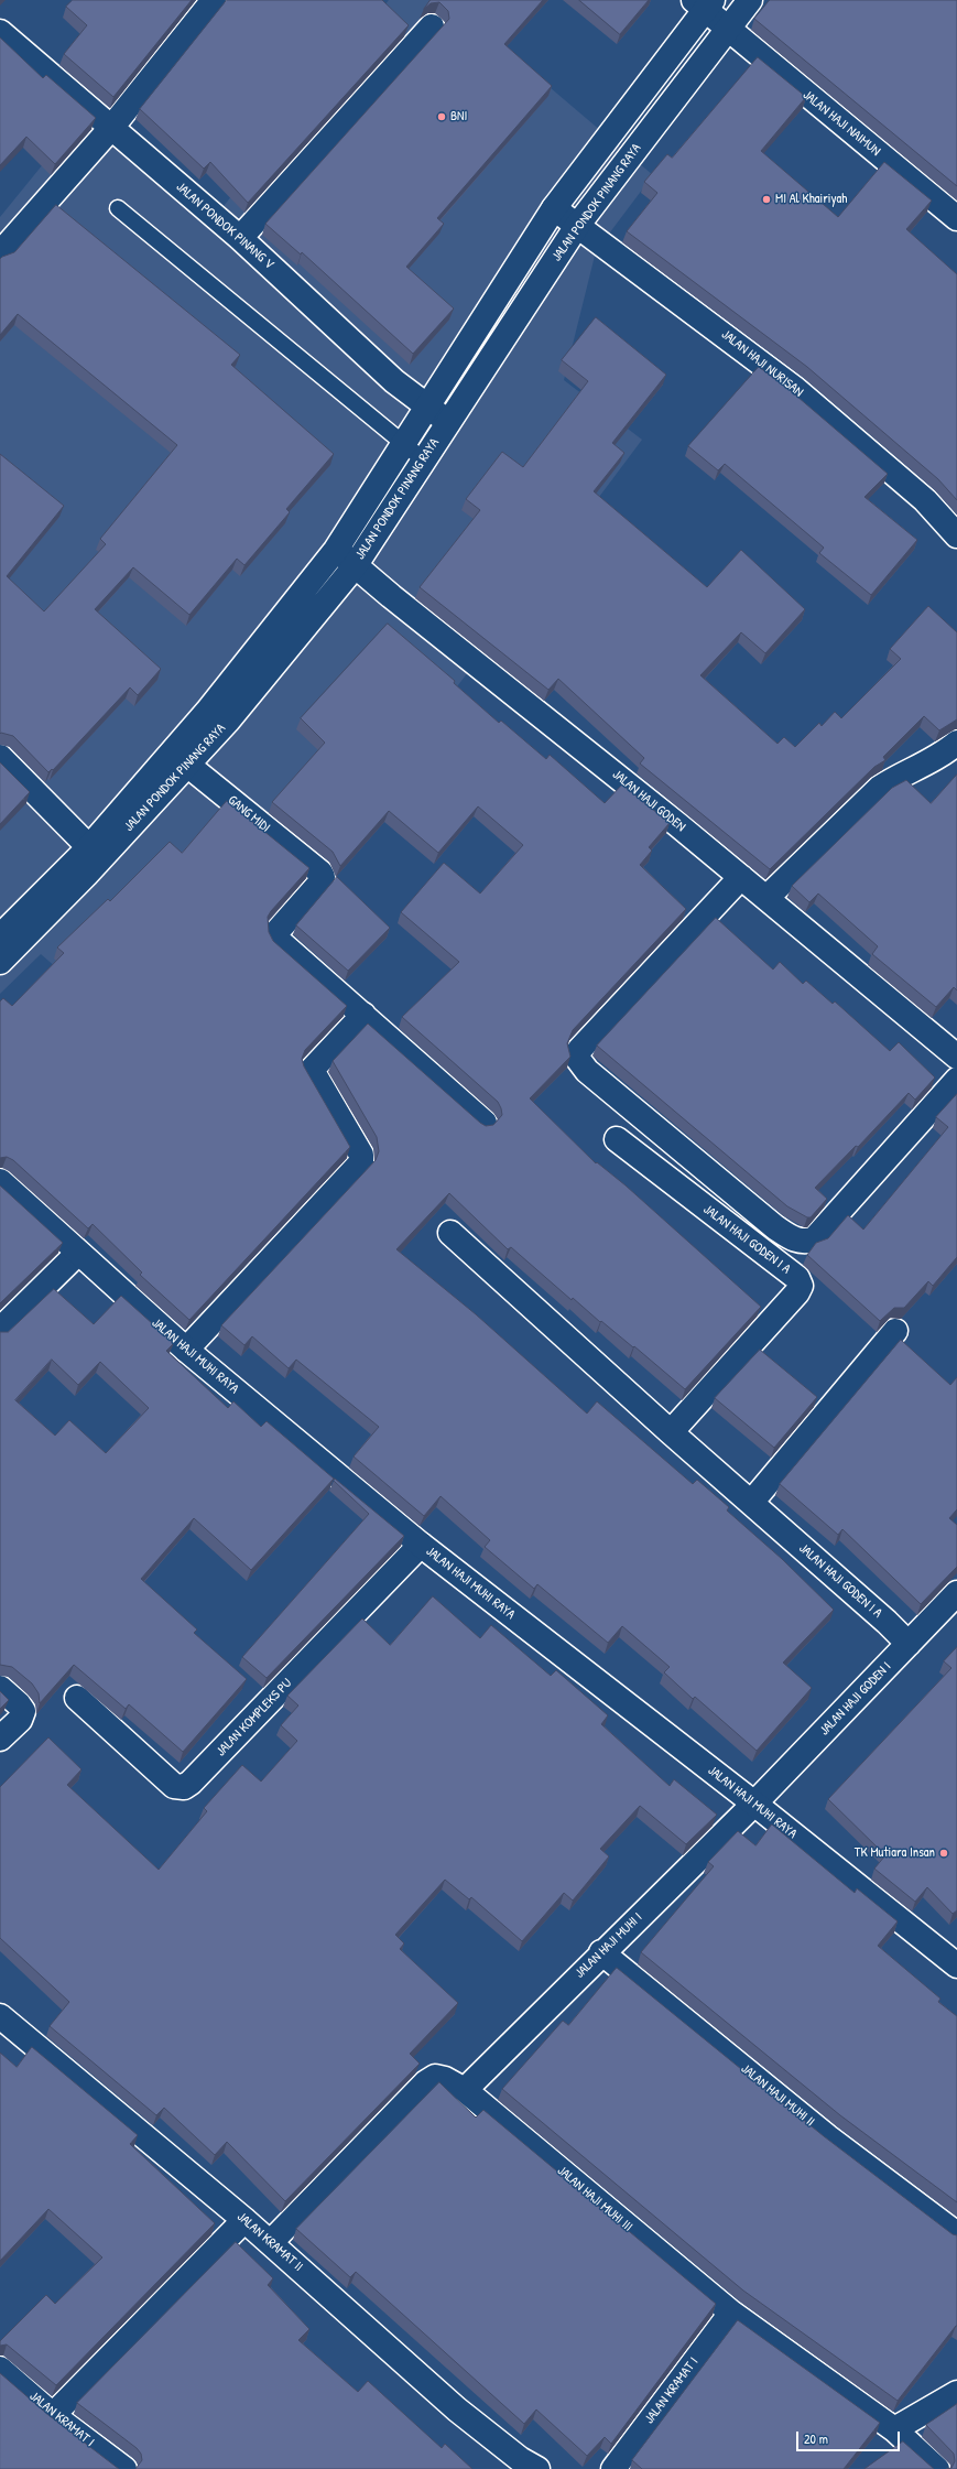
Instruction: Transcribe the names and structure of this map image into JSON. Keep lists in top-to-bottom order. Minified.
{"streets":{"street":["JALAN HAJI NAIMUN","JALAN PONDOK PINANG RAYA","JALAN PONDOK PINANG V","JALAN HAJI NURISAN","JALAN HAJI GODEN","GANG MIDI","JALAN HAJI GODEN I A","JALAN HAJI MUHI RAYA","JALAN HAJI GODEN I","JALAN KOMPLEKS PU","JALAN HAJI MUHI I","JALAN HAJI MUHI II","JALAN HAJI MUHI III","JALAN KRAMAT II","JALAN KRAMAT I"]},"crossings":[["JALAN HAJI NAIMUN","JALAN PONDOK PINANG RAYA"],["JALAN PONDOK PINANG RAYA","JALAN PONDOK PINANG V"],["JALAN PONDOK PINANG RAYA","JALAN HAJI NURISAN"],["JALAN PONDOK PINANG RAYA","JALAN HAJI GODEN"],["JALAN PONDOK PINANG RAYA","GANG MIDI"],["JALAN HAJI GODEN I A","JALAN HAJI GODEN I"],["JALAN HAJI MUHI RAYA","JALAN HAJI GODEN I"],["JALAN HAJI MUHI RAYA","JALAN KOMPLEKS PU"],["JALAN HAJI MUHI RAYA","JALAN HAJI MUHI I"],["JALAN HAJI GODEN I","JALAN HAJI MUHI I"],["JALAN HAJI MUHI I","JALAN HAJI MUHI II"],["JALAN HAJI MUHI I","JALAN HAJI MUHI III"],["JALAN HAJI MUHI III","JALAN KRAMAT II"],["JALAN HAJI MUHI III","JALAN KRAMAT I"]],"places":["BNI","MI Al Khairiyah","TK Mutiara Insan"],"scale_bar":"20 m"}
